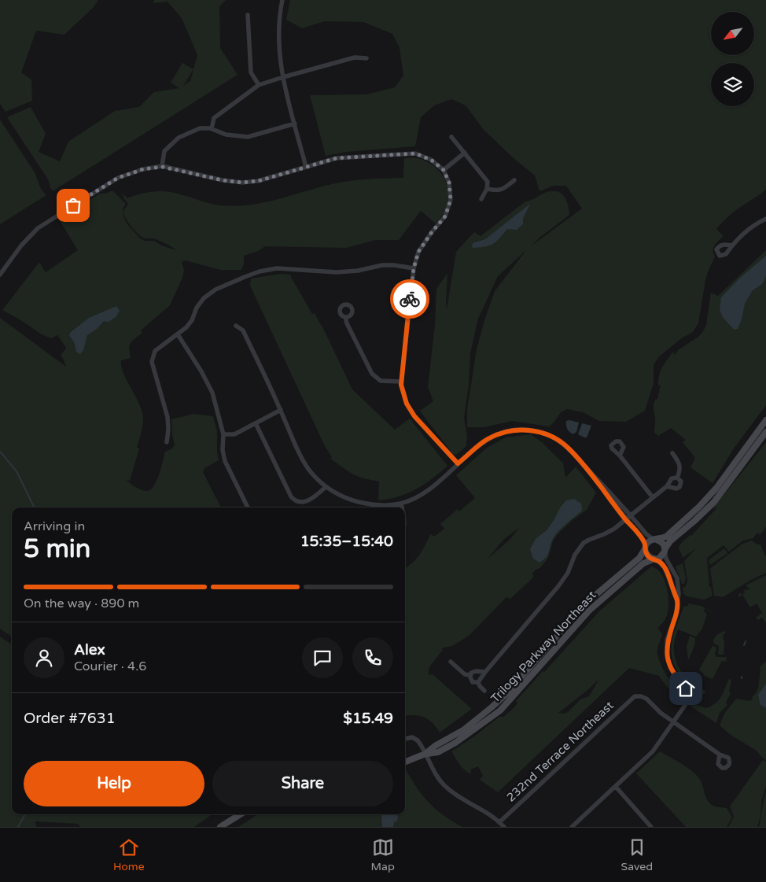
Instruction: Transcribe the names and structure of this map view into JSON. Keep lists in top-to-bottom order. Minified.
{"streets":{"street":["Trilogy Parkway Northeast","232nd Terrace Northeast"]},"north":"bottom left","page":{"heading":["5 min","Arriving in","15:35–15:40"],"panel":["Alex","Courier · 4.6","Order #7631","$15.49"],"bar":"On the way · 890 m","buttons":["Help","Share"],"tabs":["Home","Map","Saved"]}}
